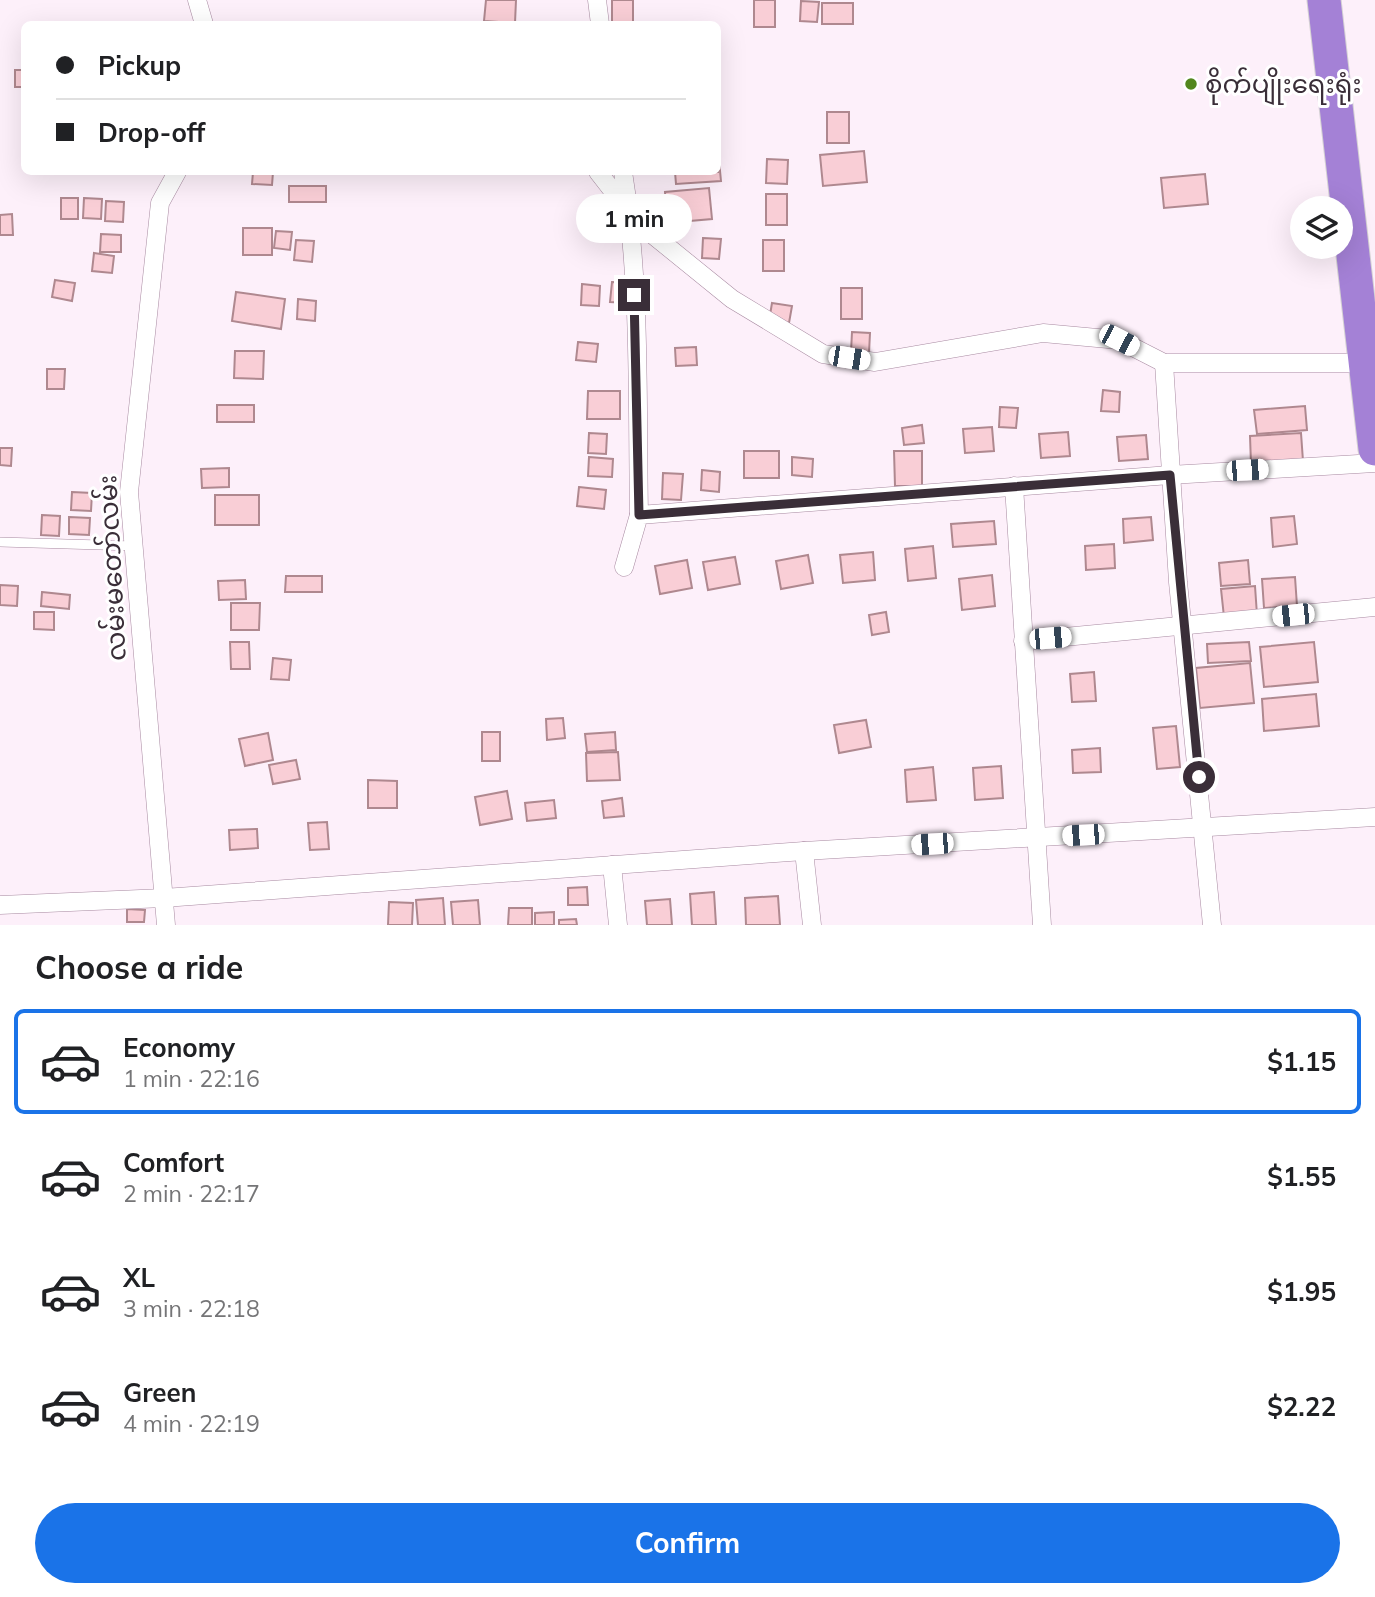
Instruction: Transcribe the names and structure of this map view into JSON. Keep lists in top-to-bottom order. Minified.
{"streets":{"street":["လမ်းမတော်လမ်း"]},"places":["စိုက်ပျိုးရေးရုံး"],"page":{"banner":["Pickup","Drop-off"],"bubble":"1 min","heading":"Choose a ride","list":[{"name":"Economy","note":"1 min · 22:16","value":"$1.15"},{"name":"Comfort","note":"2 min · 22:17","value":"$1.55"},{"name":"XL","note":"3 min · 22:18","value":"$1.95"},{"name":"Green","note":"4 min · 22:19","value":"$2.22"}],"buttons":"Confirm"}}
